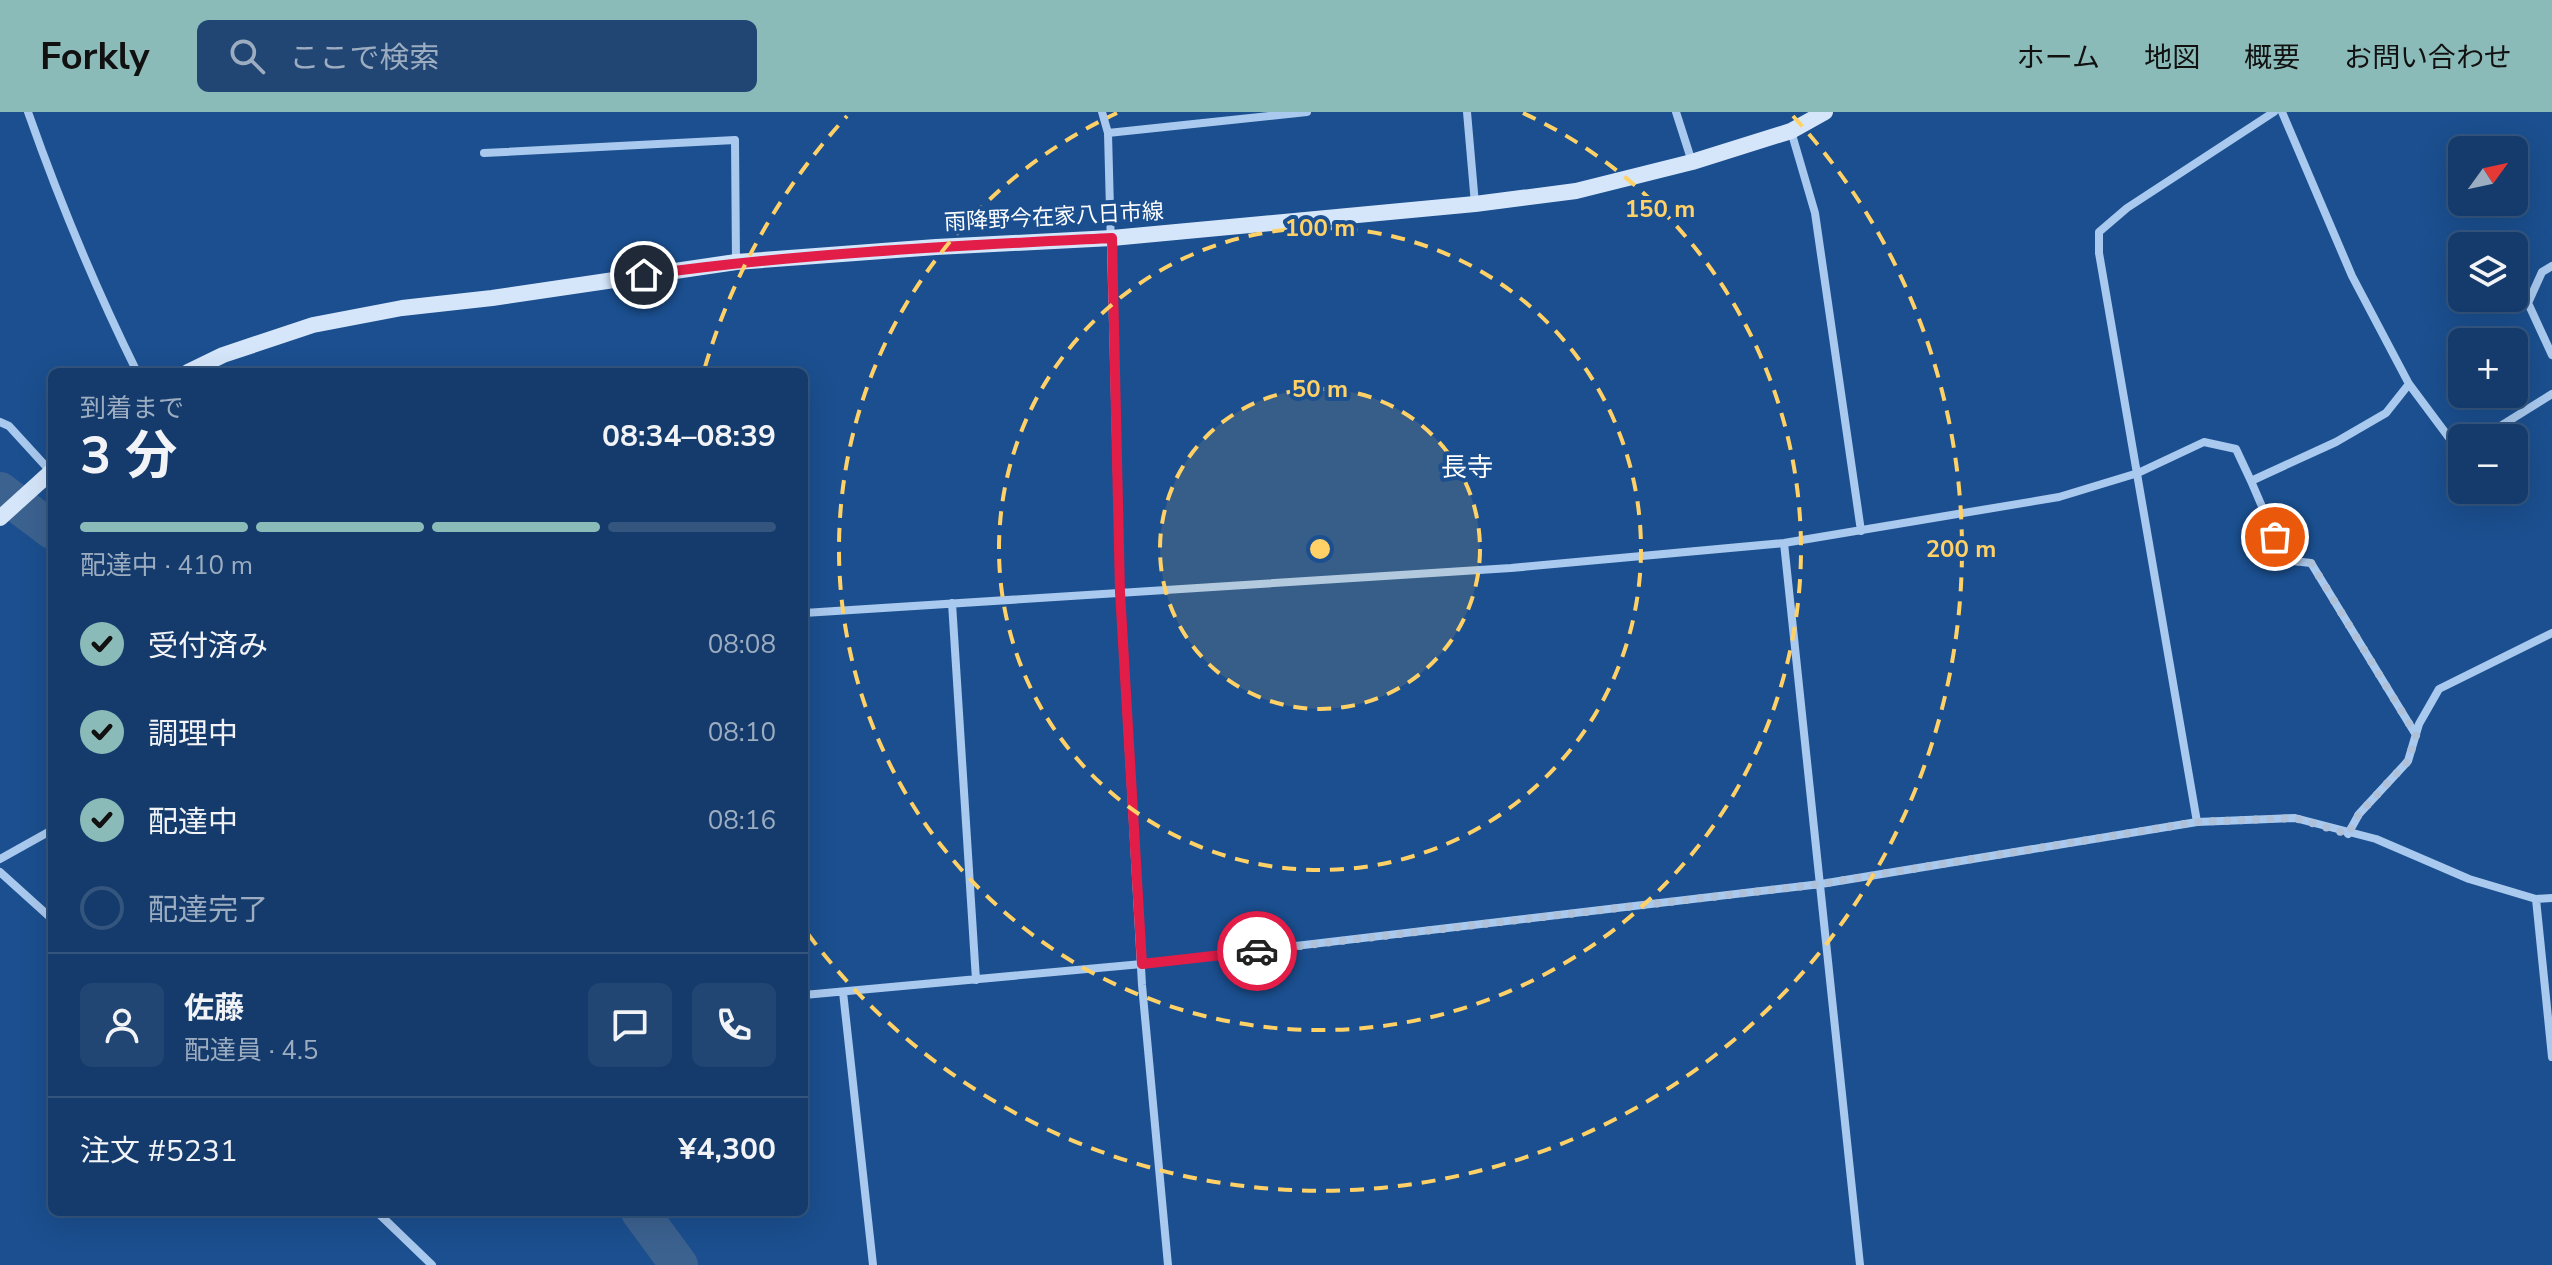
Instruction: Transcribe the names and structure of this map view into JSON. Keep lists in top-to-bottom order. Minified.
{"streets":{"main road":["雨降野今在家八日市線"]},"districts":["長寺"],"north":"top right","page":{"header":"Forkly","search":"ここで検索","nav":["ホーム","地図","概要","お問い合わせ"],"map_buttons":["+","−"],"heading":["3 分","到着まで","08:34–08:39"],"panel":["佐藤","配達員 · 4.5","注文 #5231","¥4,300"],"bar":"配達中 · 410 m","list":[["受付済み","08:08"],["調理中","08:10"],["配達中","08:16"],"配達完了"]},"rings":["150 m","100 m","50 m","200 m"]}
